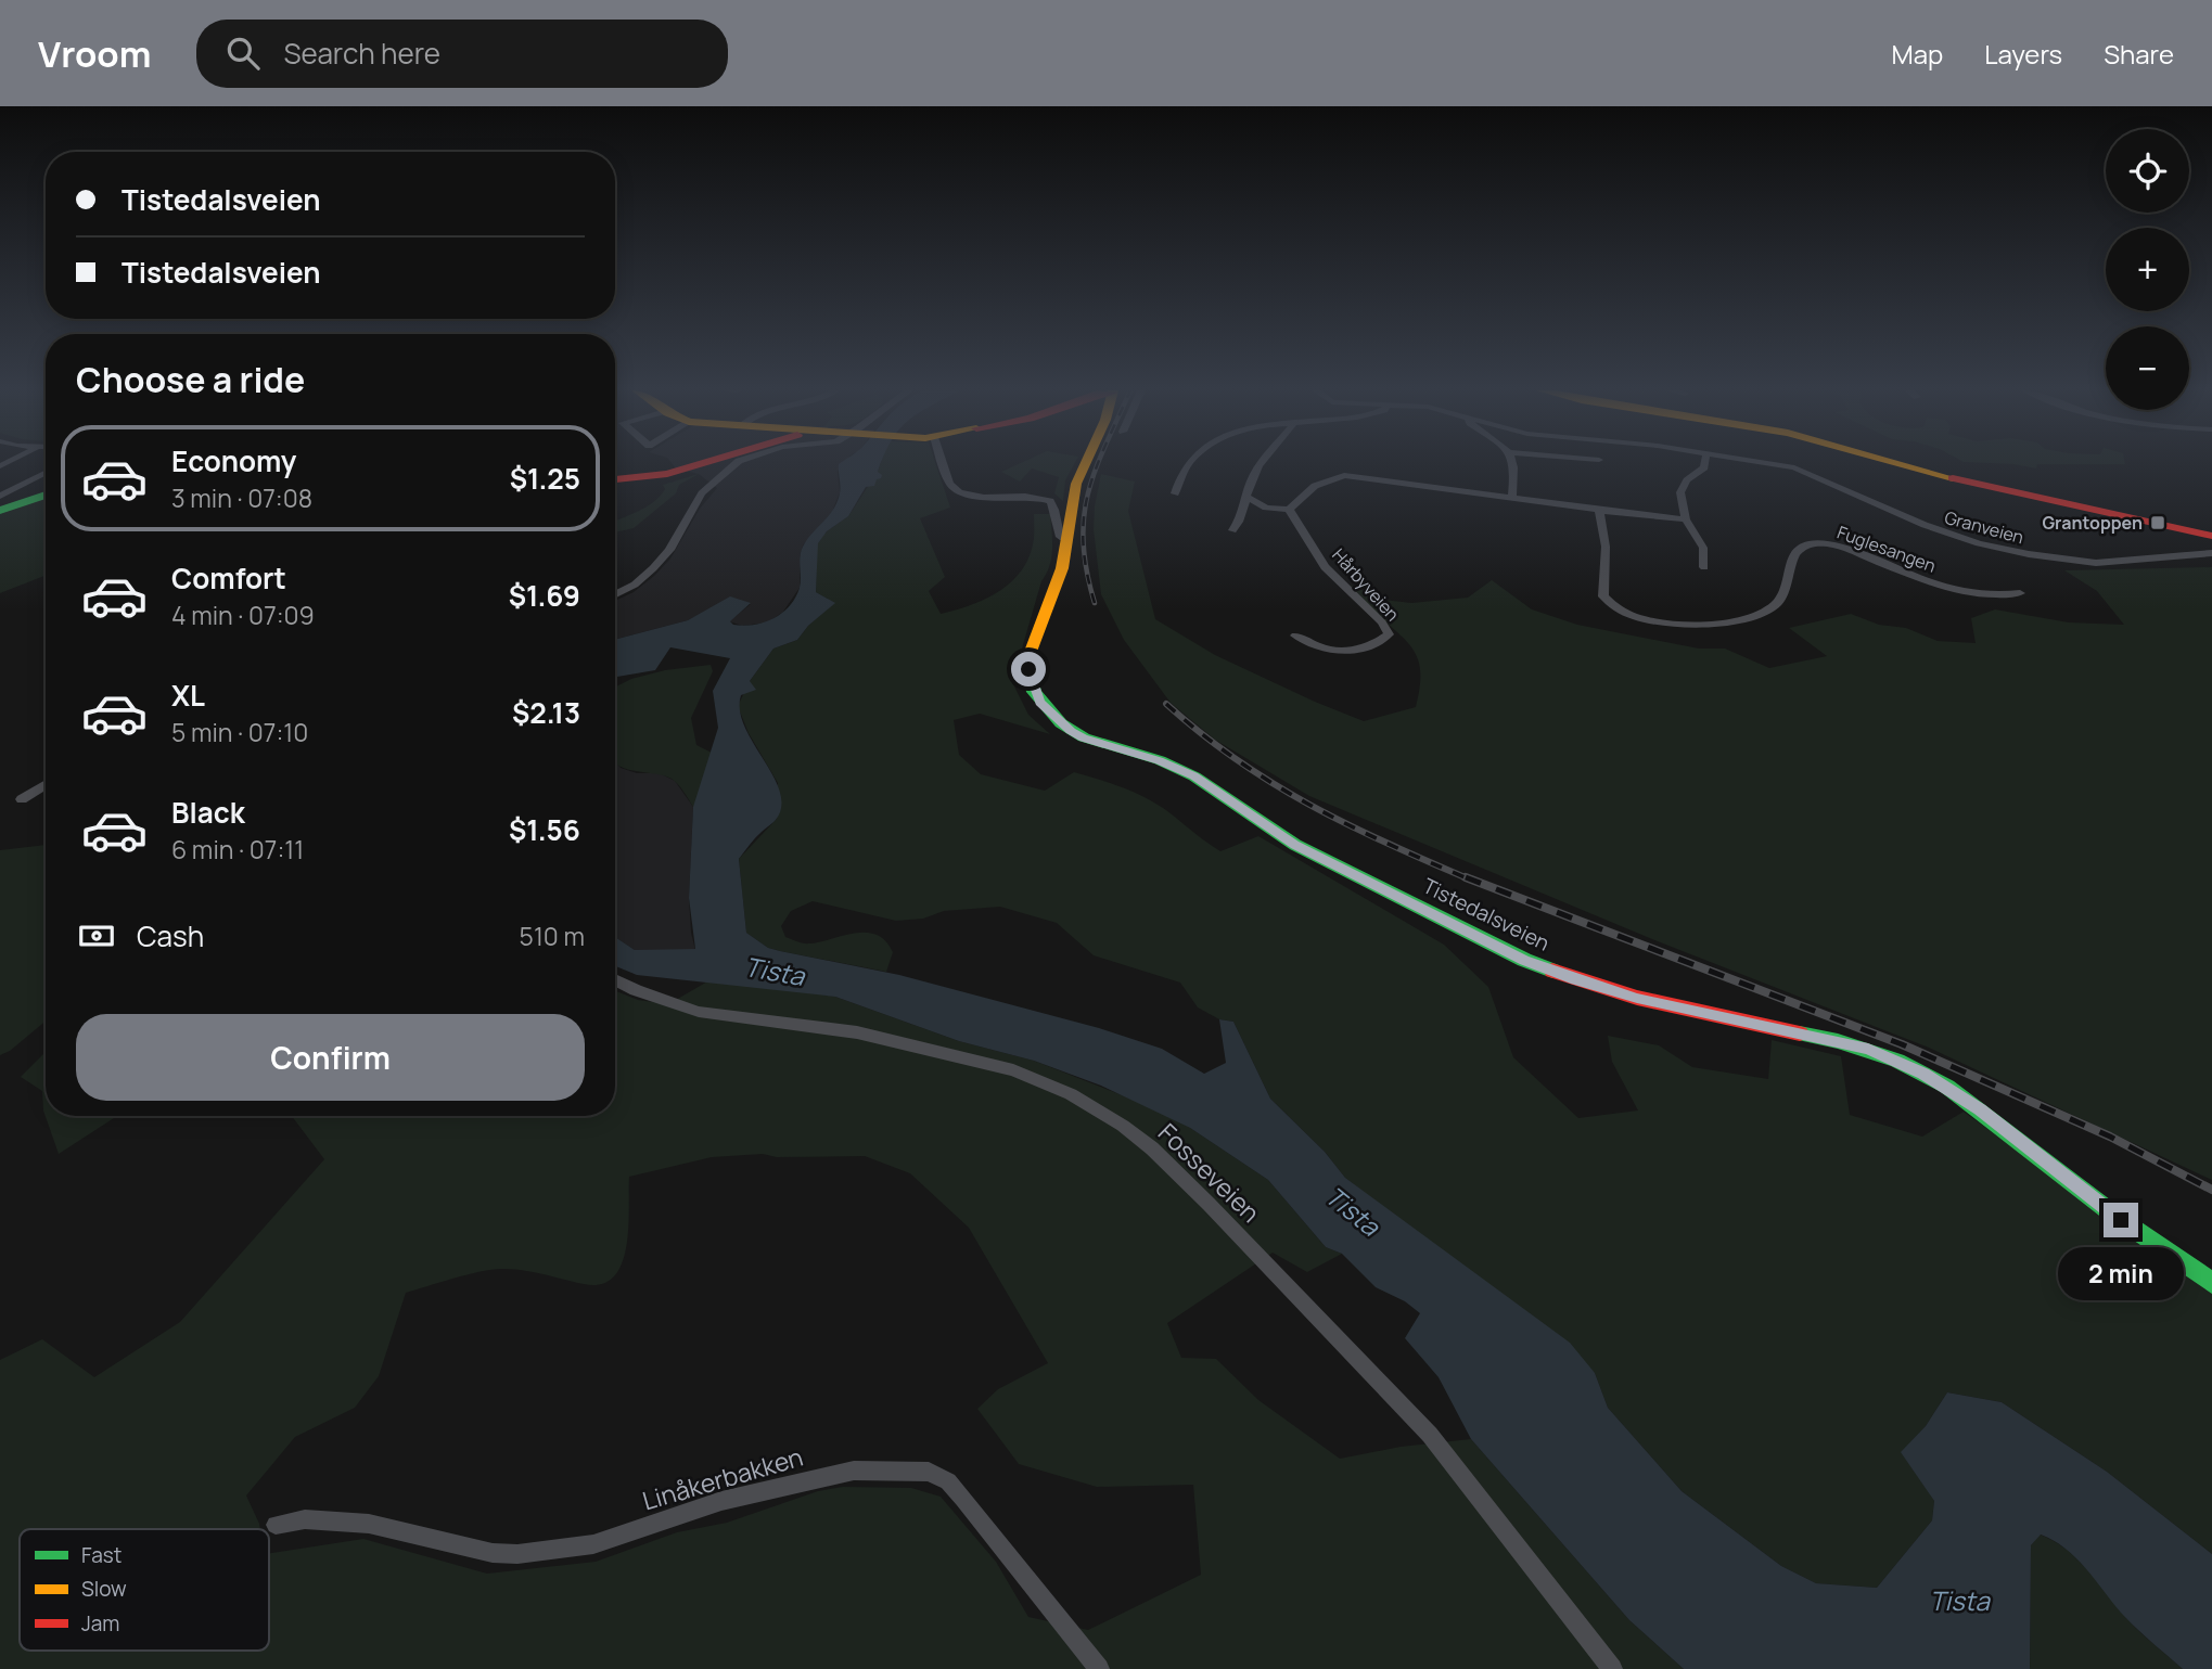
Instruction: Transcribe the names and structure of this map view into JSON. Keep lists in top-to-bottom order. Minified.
{"streets":{"main road":["Tistedalsveien"],"street":["Granveien","Fuglesangen","Hårbyveien","Fosseveien","Linåkerbakken"]},"water":["Tista"],"places":{"transit":["Grantoppen"]},"legend":["Fast","Slow","Jam"],"page":{"header":"Vroom","search":"Search here","nav":["Map","Layers","Share"],"map_buttons":["+","−"],"banner":["Tistedalsveien","Tistedalsveien"],"heading":"Choose a ride","list":[{"name":"Economy","note":"3 min · 07:08","value":"$1.25"},{"name":"Comfort","note":"4 min · 07:09","value":"$1.69"},{"name":"XL","note":"5 min · 07:10","value":"$2.13"},{"name":"Black","note":"6 min · 07:11","value":"$1.56"}],"pay":["Cash","510 m"],"buttons":"Confirm","bubble":"2 min"}}
